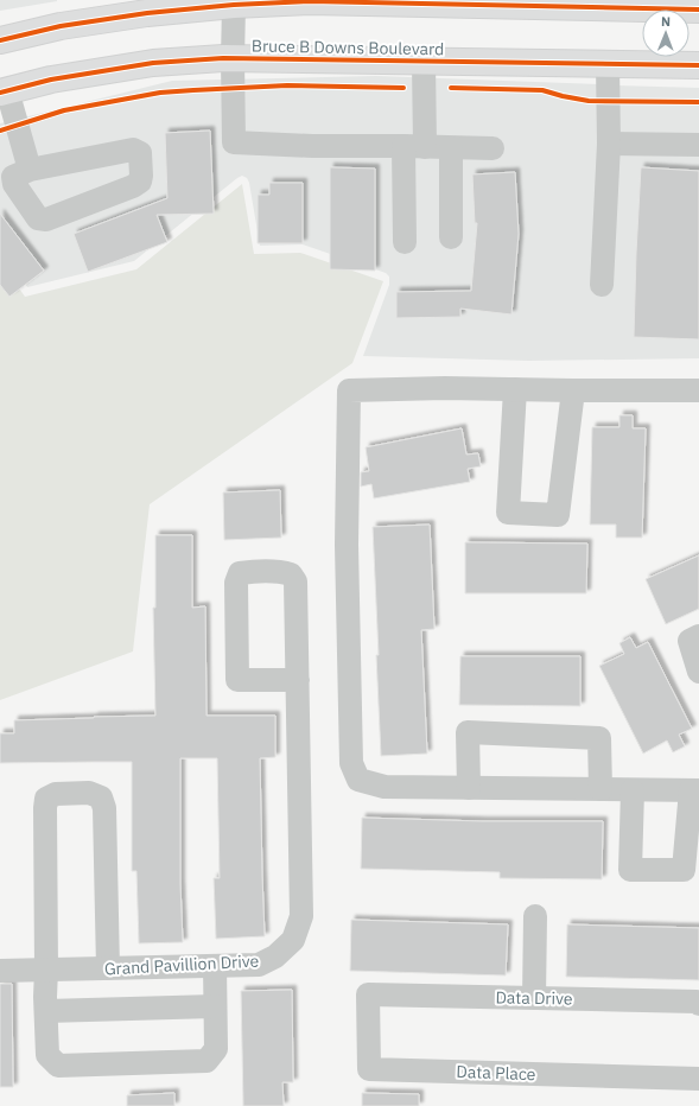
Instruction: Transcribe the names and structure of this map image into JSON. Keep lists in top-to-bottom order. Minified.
{"streets":{"main road":["Bruce B Downs Boulevard"],"street":["Grand Pavillion Drive","Data Drive","Data Place"]},"crossings":[["Data Drive","Data Place"]],"north":"top"}
